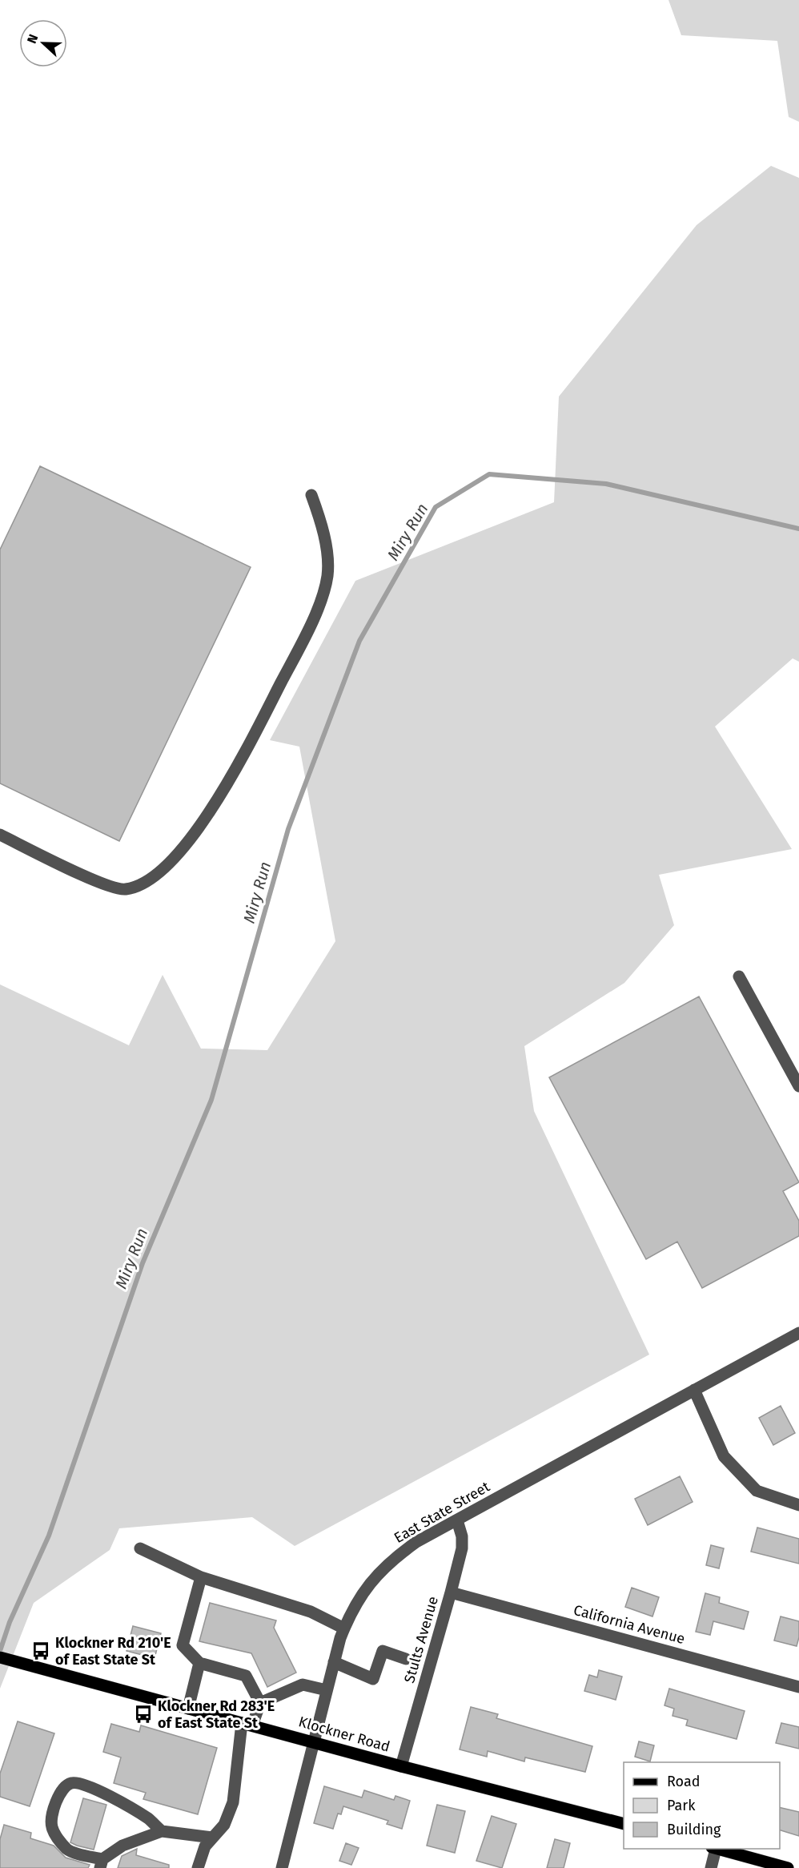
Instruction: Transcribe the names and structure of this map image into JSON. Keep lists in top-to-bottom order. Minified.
{"streets":{"main road":["Klockner Road"],"street":["East State Street","California Avenue","Stults Avenue"]},"crossings":[["East State Street","Stults Avenue"],["East State Street","Klockner Road"],["California Avenue","Stults Avenue"],["Stults Avenue","Klockner Road"]],"water":["Miry Run"],"places":{"bus stop":["Klockner Rd 210'E of East State St","Klockner Rd 283'E of East State St"]},"legend":["Road","Park","Building"],"north":"left"}
